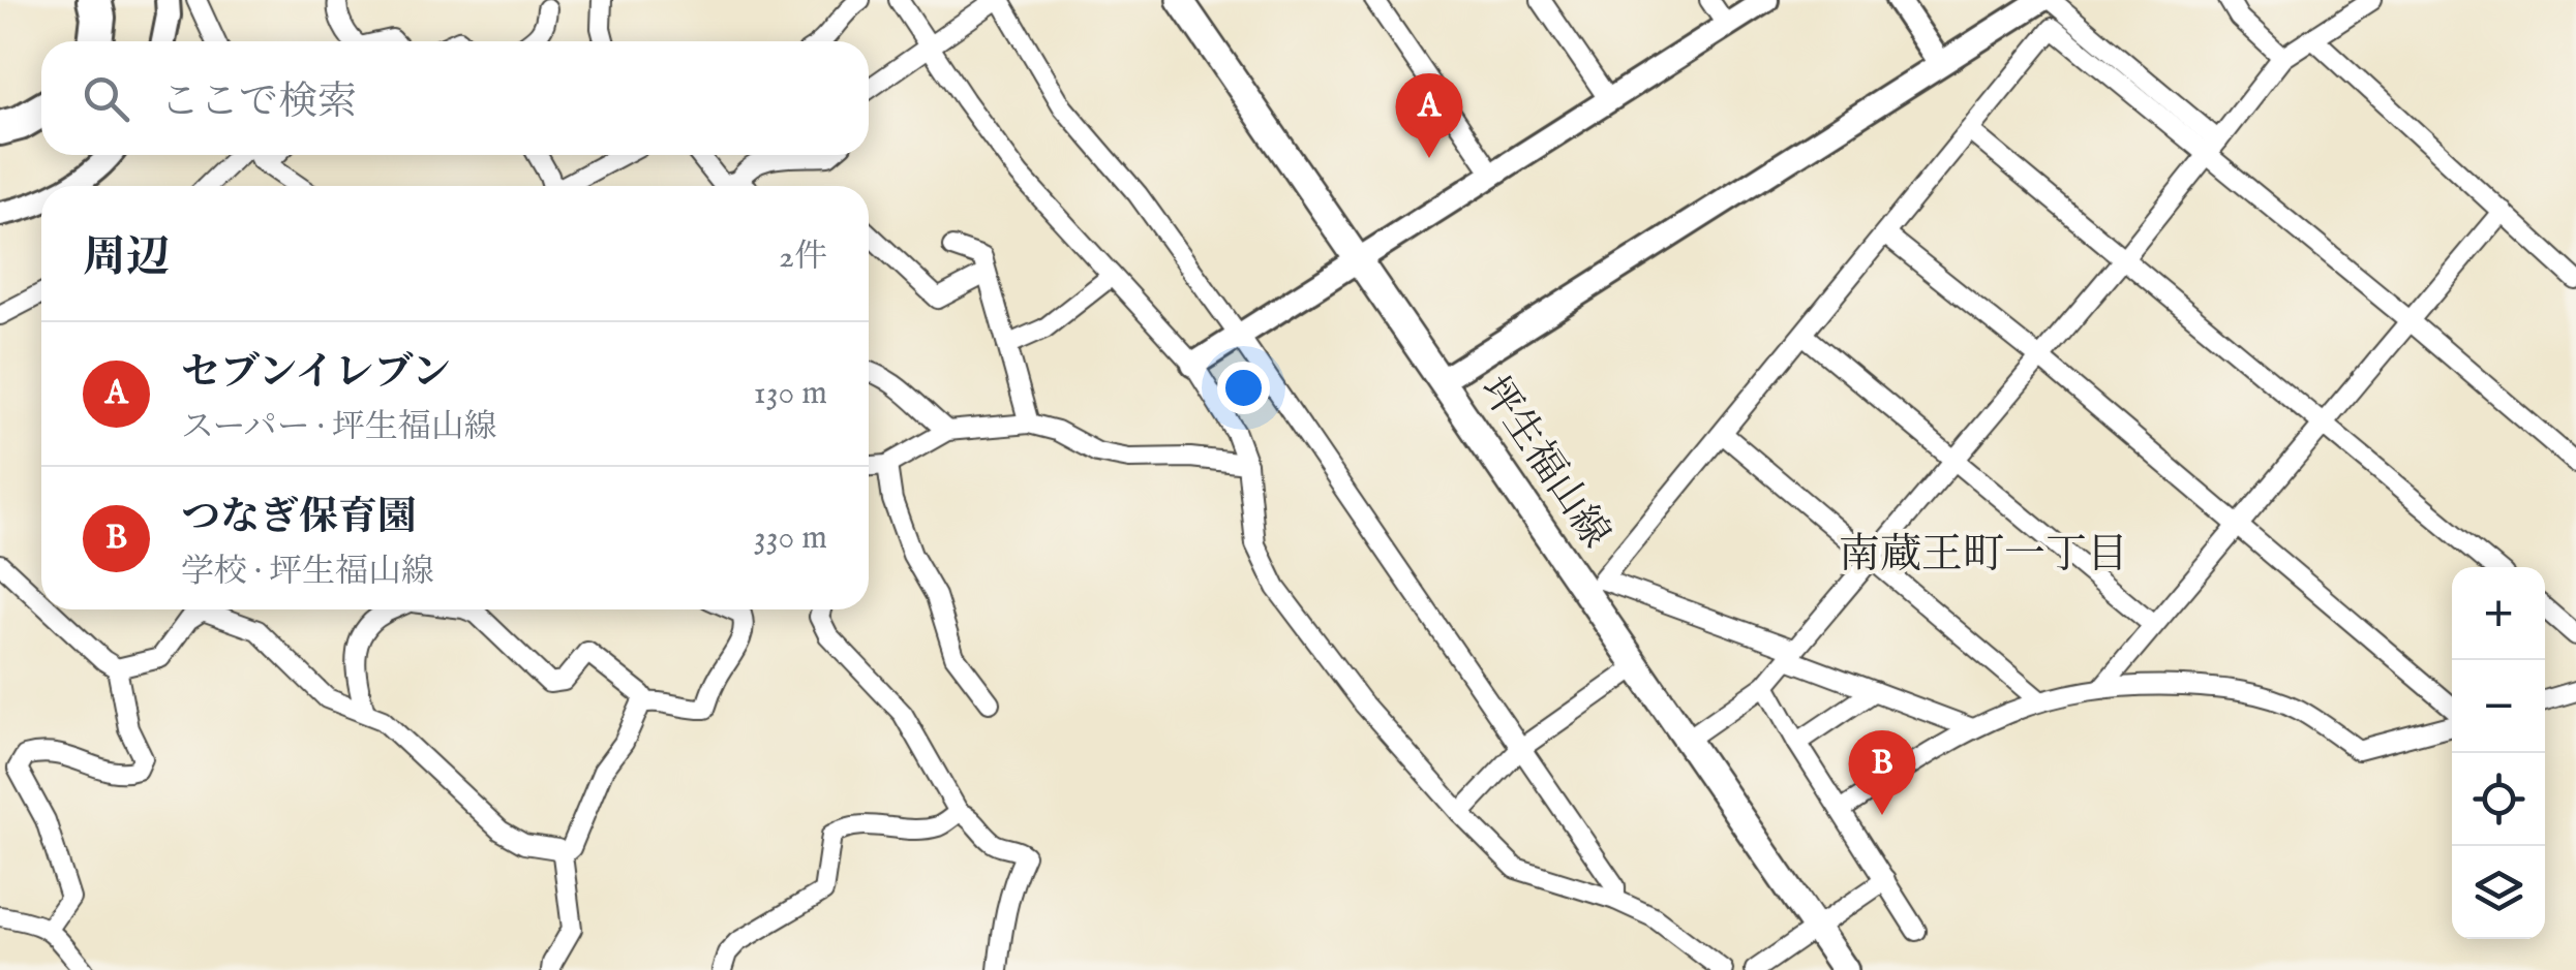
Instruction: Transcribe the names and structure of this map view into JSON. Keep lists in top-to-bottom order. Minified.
{"streets":{"main road":["坪生福山線"]},"districts":["南蔵王町一丁目"],"page":{"search":"ここで検索","pins":["A","B"],"heading":["周辺","2件"],"list":[{"mark":"A","name":"セブンイレブン","note":"スーパー · 坪生福山線","value":"130 m"},{"mark":"B","name":"つなぎ保育園","note":"学校 · 坪生福山線","value":"330 m"}],"map_buttons":["+","−"]}}
